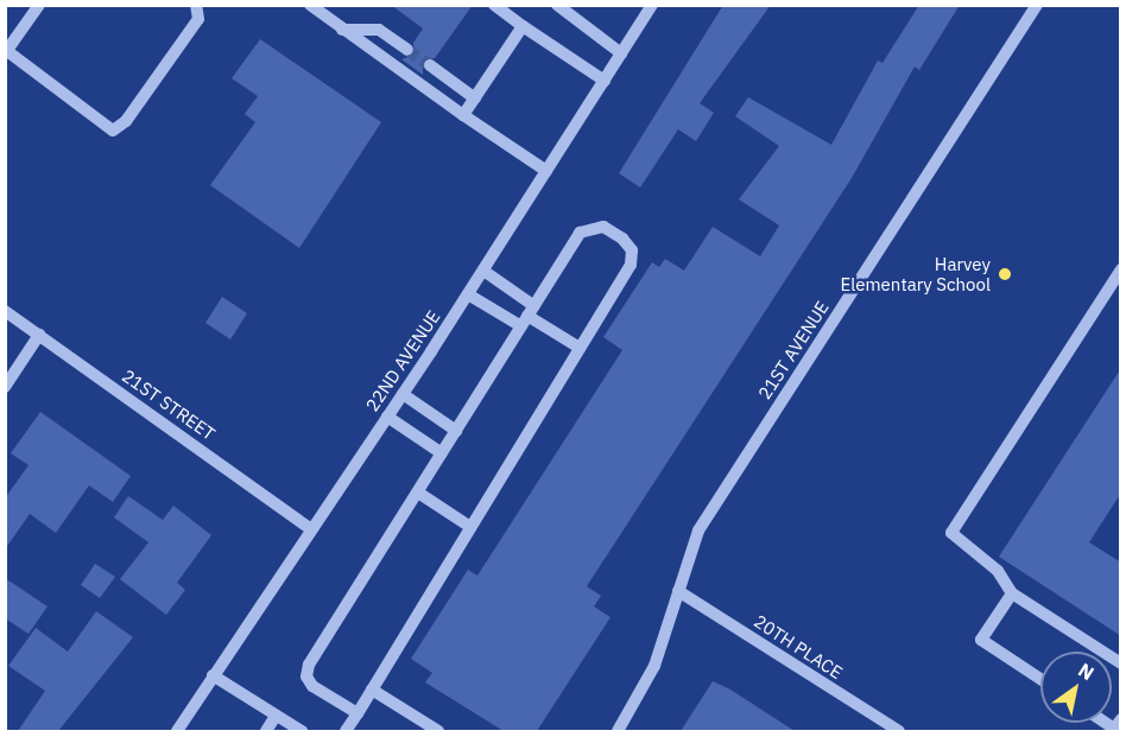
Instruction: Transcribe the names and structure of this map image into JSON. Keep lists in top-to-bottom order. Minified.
{"streets":{"street":["21ST AVENUE","22ND AVENUE","21ST STREET","20TH PLACE"]},"crossings":[["21ST AVENUE","20TH PLACE"],["22ND AVENUE","21ST STREET"]],"places":["Harvey Elementary School"],"north":"top right"}
